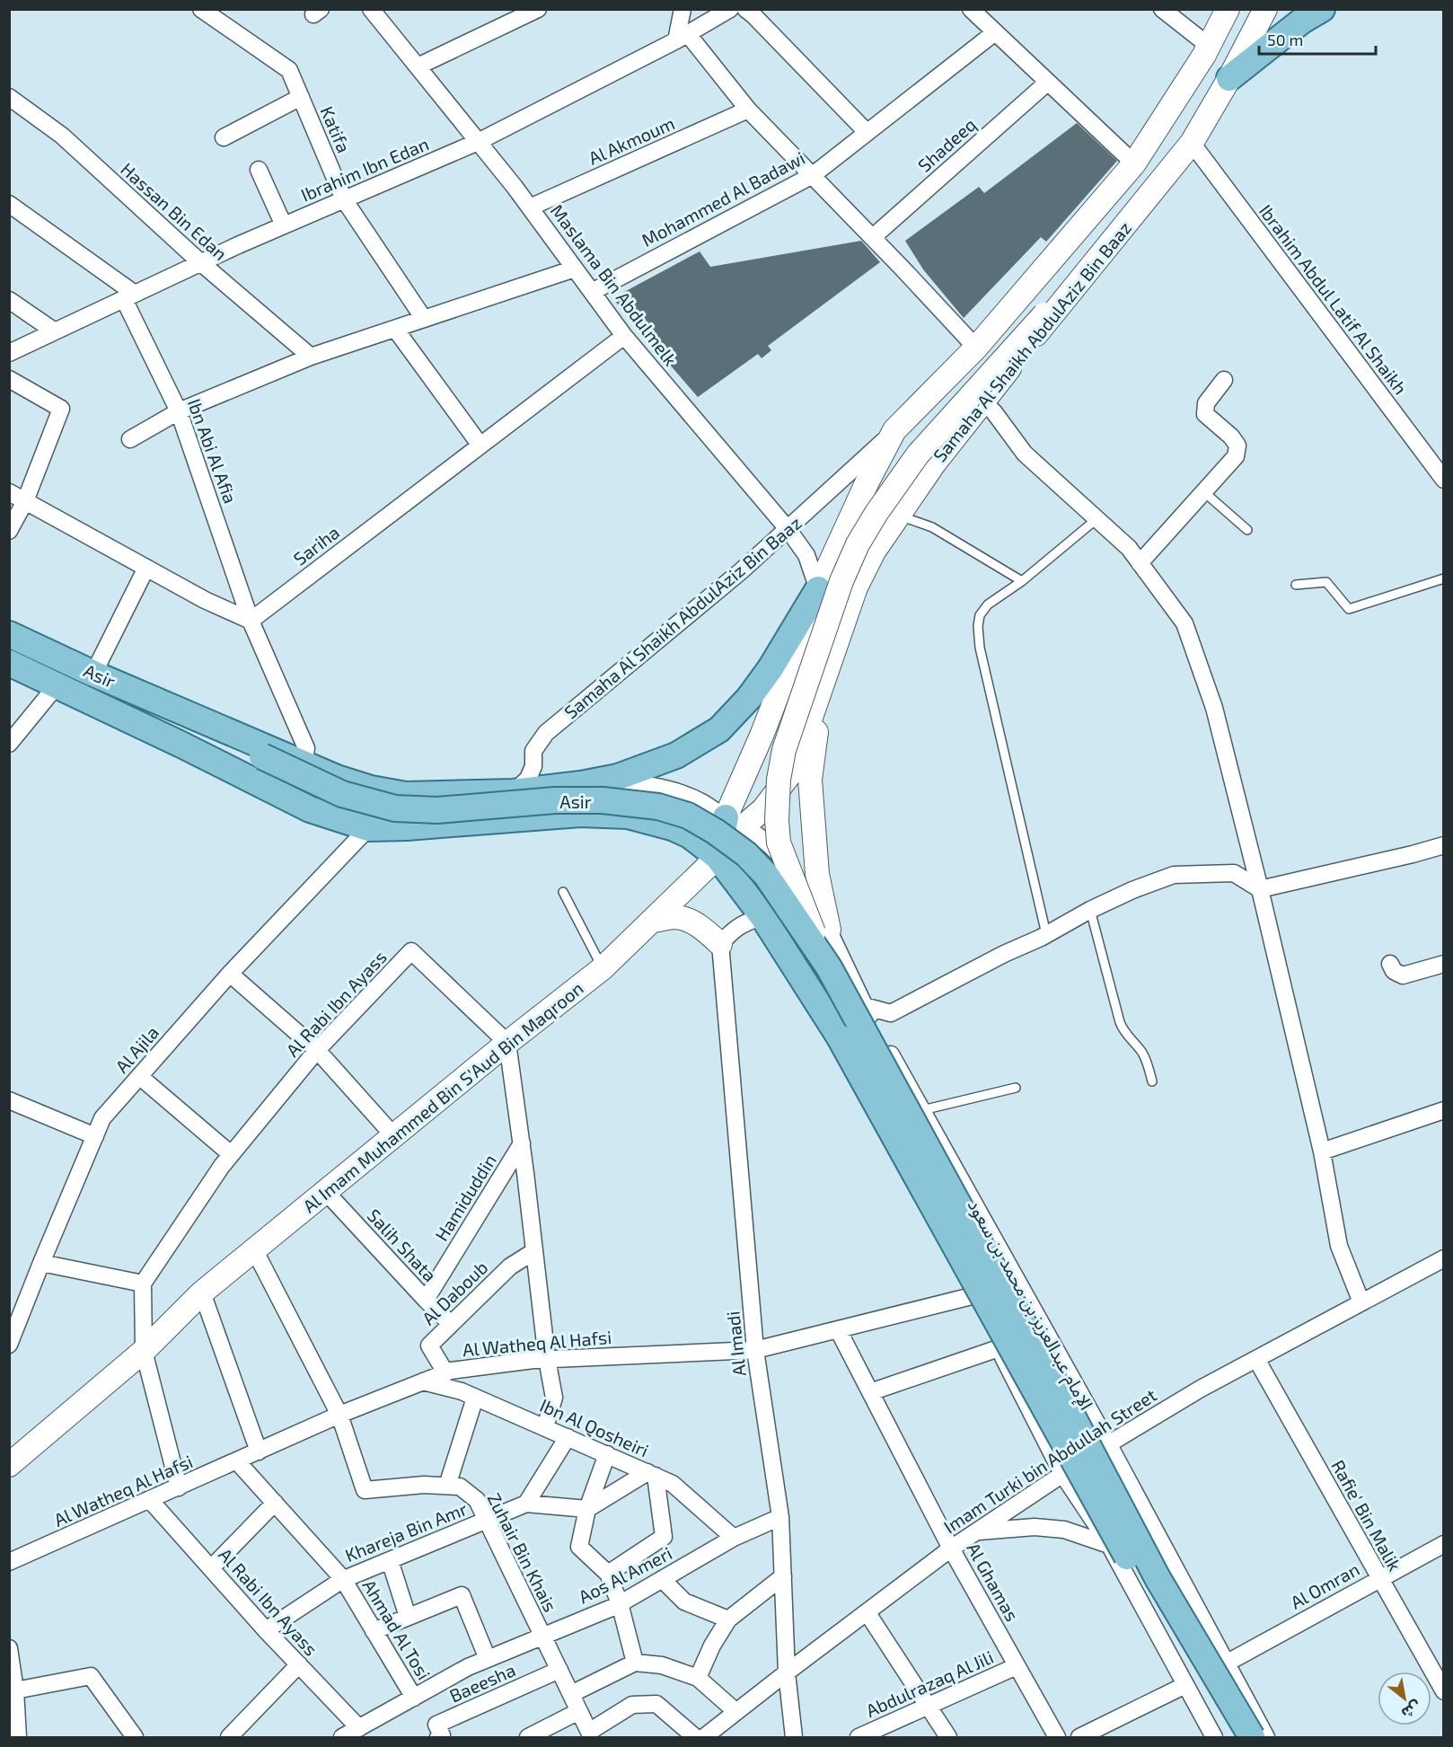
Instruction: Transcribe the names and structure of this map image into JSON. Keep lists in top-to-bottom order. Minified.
{"streets":{"main road":["Samaha Al Shaikh AbdulAziz Bin Baaz","Asir","الإمام عبدالعزيز بن محمد بن سعود"],"street":["Katifa","Al Akmoum","Shadeeq","Ibrahim Ibn Edan","Mohammed Al Badawi","Hassan Bin Edan","Maslama Bin Abdulmelk","Ibrahim Abdul Latif Al Shaikh","Ibn Abi Al Afia","Sariha","Al Rabi Ibn Ayass","Al Ajila","Al Imam Muhammed Bin S'Aud Bin Maqroon","Hamiduddin","Salih Shata","Al Daboub","Al Watheq Al Hafsi","Al Imadi","Ibn Al Qosheiri","Imam Turki bin Abdullah Street","Rafie' Bin Malik","Khareja Bin Amr","Zuhair Bin Khais","Aos Al Ameri","Al Ghamas","Al Omran","Ahmad Al Tosi","Baeesha","Abdulrazaq Al Jili"]},"crossings":[["Katifa","Ibrahim Ibn Edan"],["Al Akmoum","Maslama Bin Abdulmelk"],["Ibrahim Ibn Edan","Hassan Bin Edan"],["Ibrahim Ibn Edan","Maslama Bin Abdulmelk"],["Ibrahim Ibn Edan","Ibn Abi Al Afia"],["Mohammed Al Badawi","Maslama Bin Abdulmelk"],["Maslama Bin Abdulmelk","Samaha Al Shaikh AbdulAziz Bin Baaz"],["Maslama Bin Abdulmelk","Sariha"],["Ibrahim Abdul Latif Al Shaikh","Samaha Al Shaikh AbdulAziz Bin Baaz"],["Samaha Al Shaikh AbdulAziz Bin Baaz","Ibn Abi Al Afia"],["Samaha Al Shaikh AbdulAziz Bin Baaz","Asir"],["Samaha Al Shaikh AbdulAziz Bin Baaz","Al Imam Muhammed Bin S'Aud Bin Maqroon"],["Ibn Abi Al Afia","Sariha"],["Asir","الإمام عبدالعزيز بن محمد بن سعود"],["Al Rabi Ibn Ayass","Al Imam Muhammed Bin S'Aud Bin Maqroon"],["Al Rabi Ibn Ayass","Al Watheq Al Hafsi"],["Al Rabi Ibn Ayass","Khareja Bin Amr"],["Al Rabi Ibn Ayass","Aos Al Ameri"],["Al Imam Muhammed Bin S'Aud Bin Maqroon","Salih Shata"],["Al Imam Muhammed Bin S'Aud Bin Maqroon","Zuhair Bin Khais"],["Hamiduddin","Salih Shata"],["Salih Shata","Al Daboub"],["Al Daboub","Al Watheq Al Hafsi"],["الإمام عبدالعزيز بن محمد بن سعود","Imam Turki bin Abdullah Street"],["الإمام عبدالعزيز بن محمد بن سعود","Al Omran"],["Al Watheq Al Hafsi","Al Imadi"],["Al Watheq Al Hafsi","Ibn Al Qosheiri"],["Al Watheq Al Hafsi","Zuhair Bin Khais"],["Al Watheq Al Hafsi","Al Ghamas"],["Al Watheq Al Hafsi","Ahmad Al Tosi"],["Al Imadi","Imam Turki bin Abdullah Street"],["Al Imadi","Aos Al Ameri"],["Ibn Al Qosheiri","Aos Al Ameri"],["Imam Turki bin Abdullah Street","Rafie' Bin Malik"],["Imam Turki bin Abdullah Street","Al Ghamas"],["Rafie' Bin Malik","Al Omran"],["Khareja Bin Amr","Zuhair Bin Khais"],["Khareja Bin Amr","Ahmad Al Tosi"],["Zuhair Bin Khais","Aos Al Ameri"],["Zuhair Bin Khais","Baeesha"],["Aos Al Ameri","Ahmad Al Tosi"],["Al Ghamas","Abdulrazaq Al Jili"]],"scale_bar":"50 m","north":"bottom right"}
